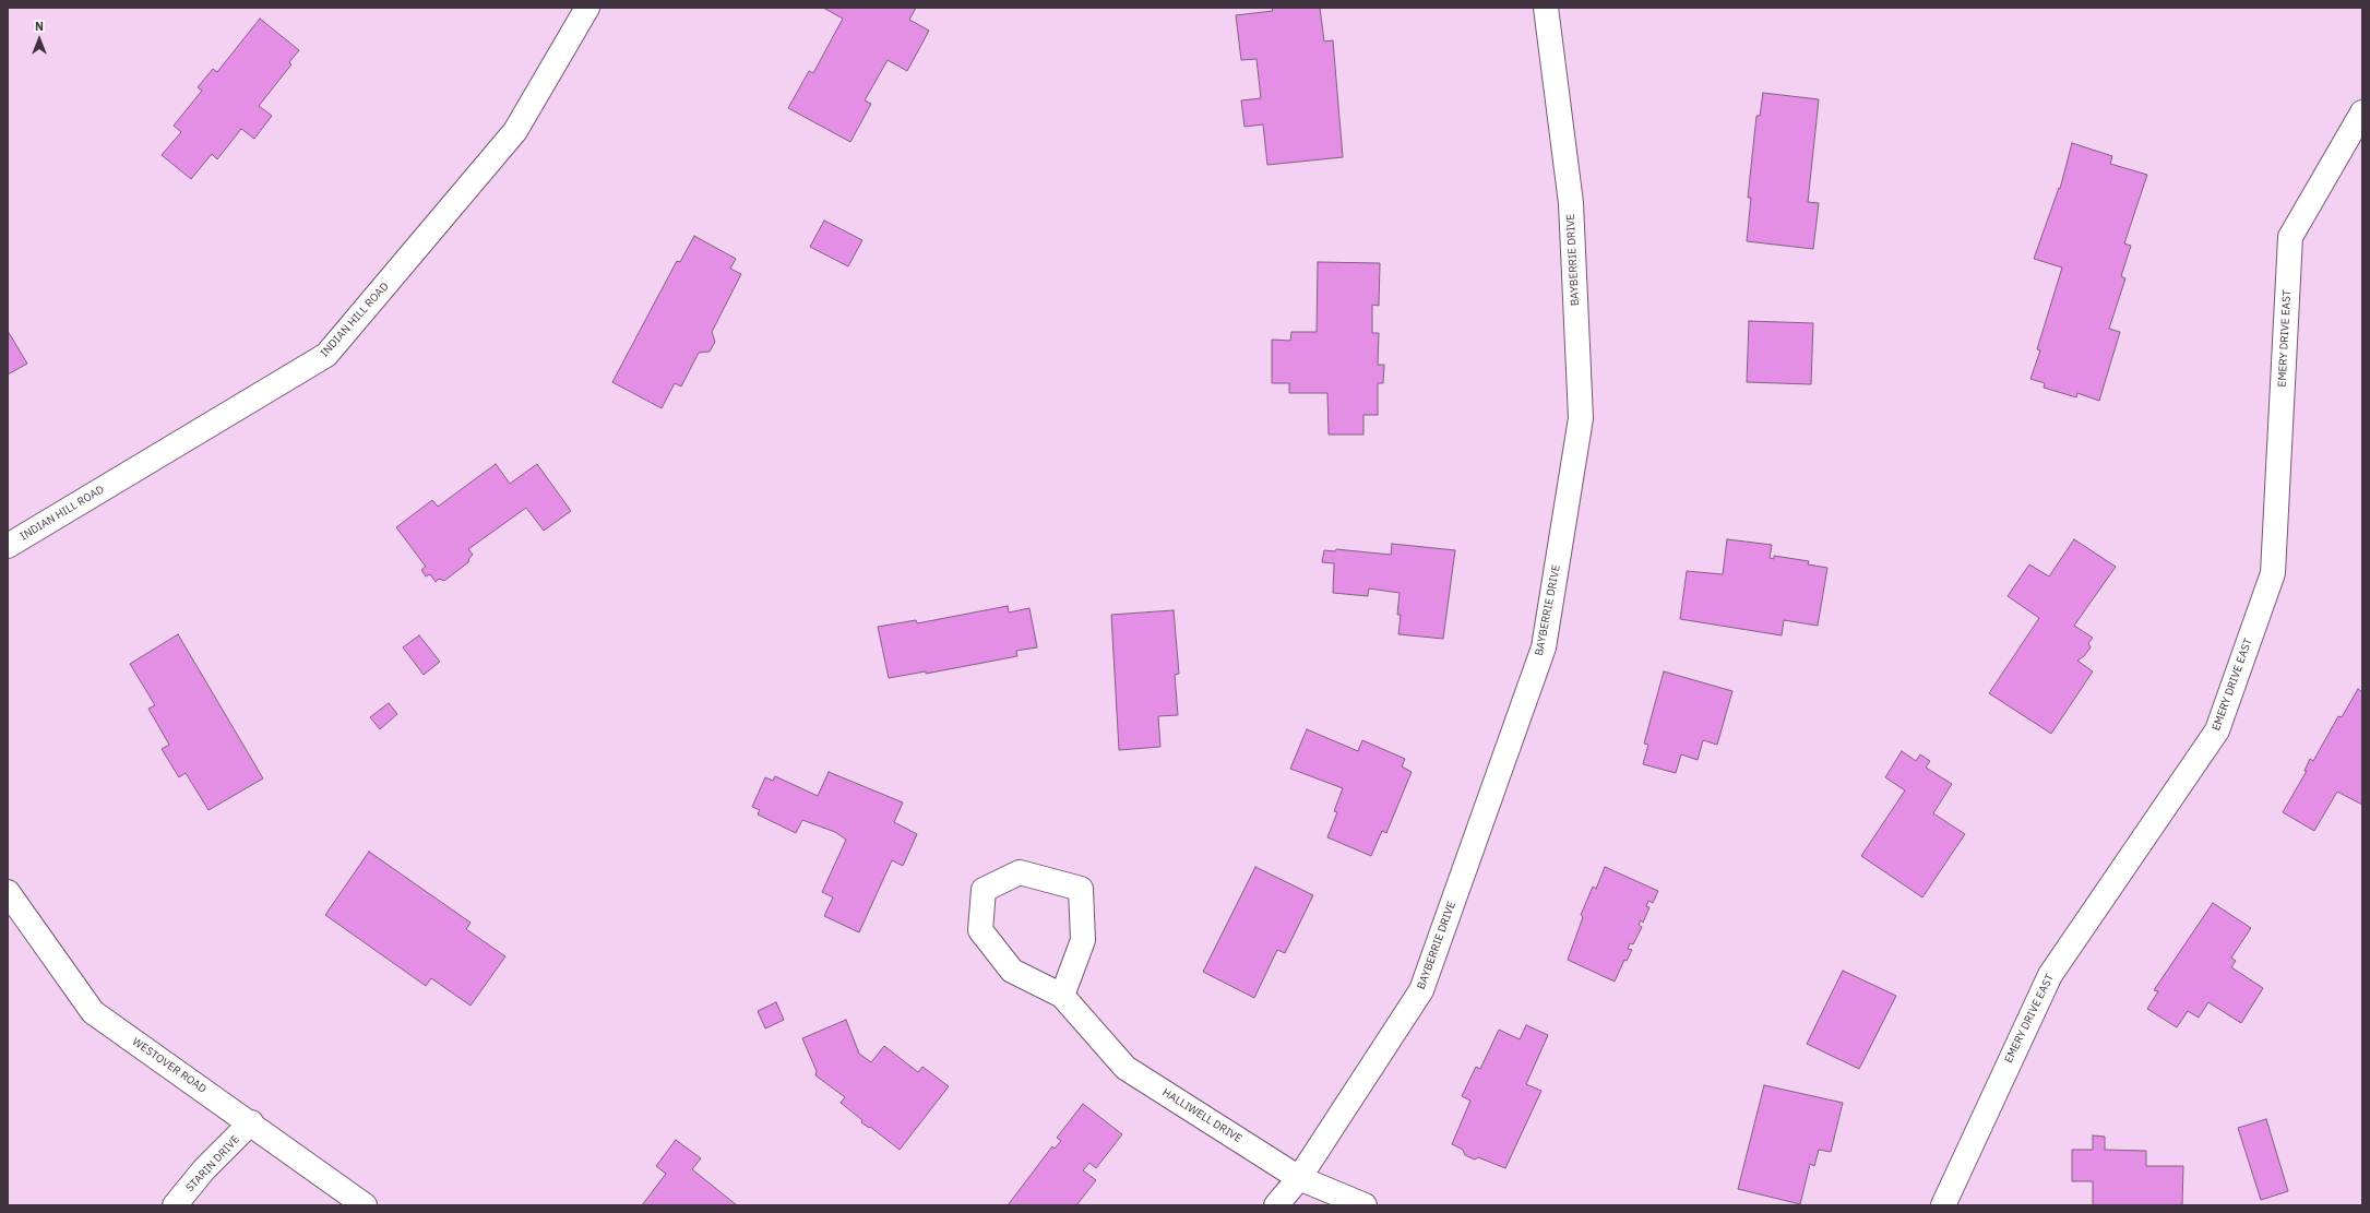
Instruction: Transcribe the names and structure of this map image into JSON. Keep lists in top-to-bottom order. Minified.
{"streets":{"street":["BAYBERRIE DRIVE","INDIAN HILL ROAD","EMERY DRIVE EAST","WESTOVER ROAD","HALLIWELL DRIVE","STARIN DRIVE"]},"crossings":[["BAYBERRIE DRIVE","HALLIWELL DRIVE"],["WESTOVER ROAD","STARIN DRIVE"]],"north":"top"}
